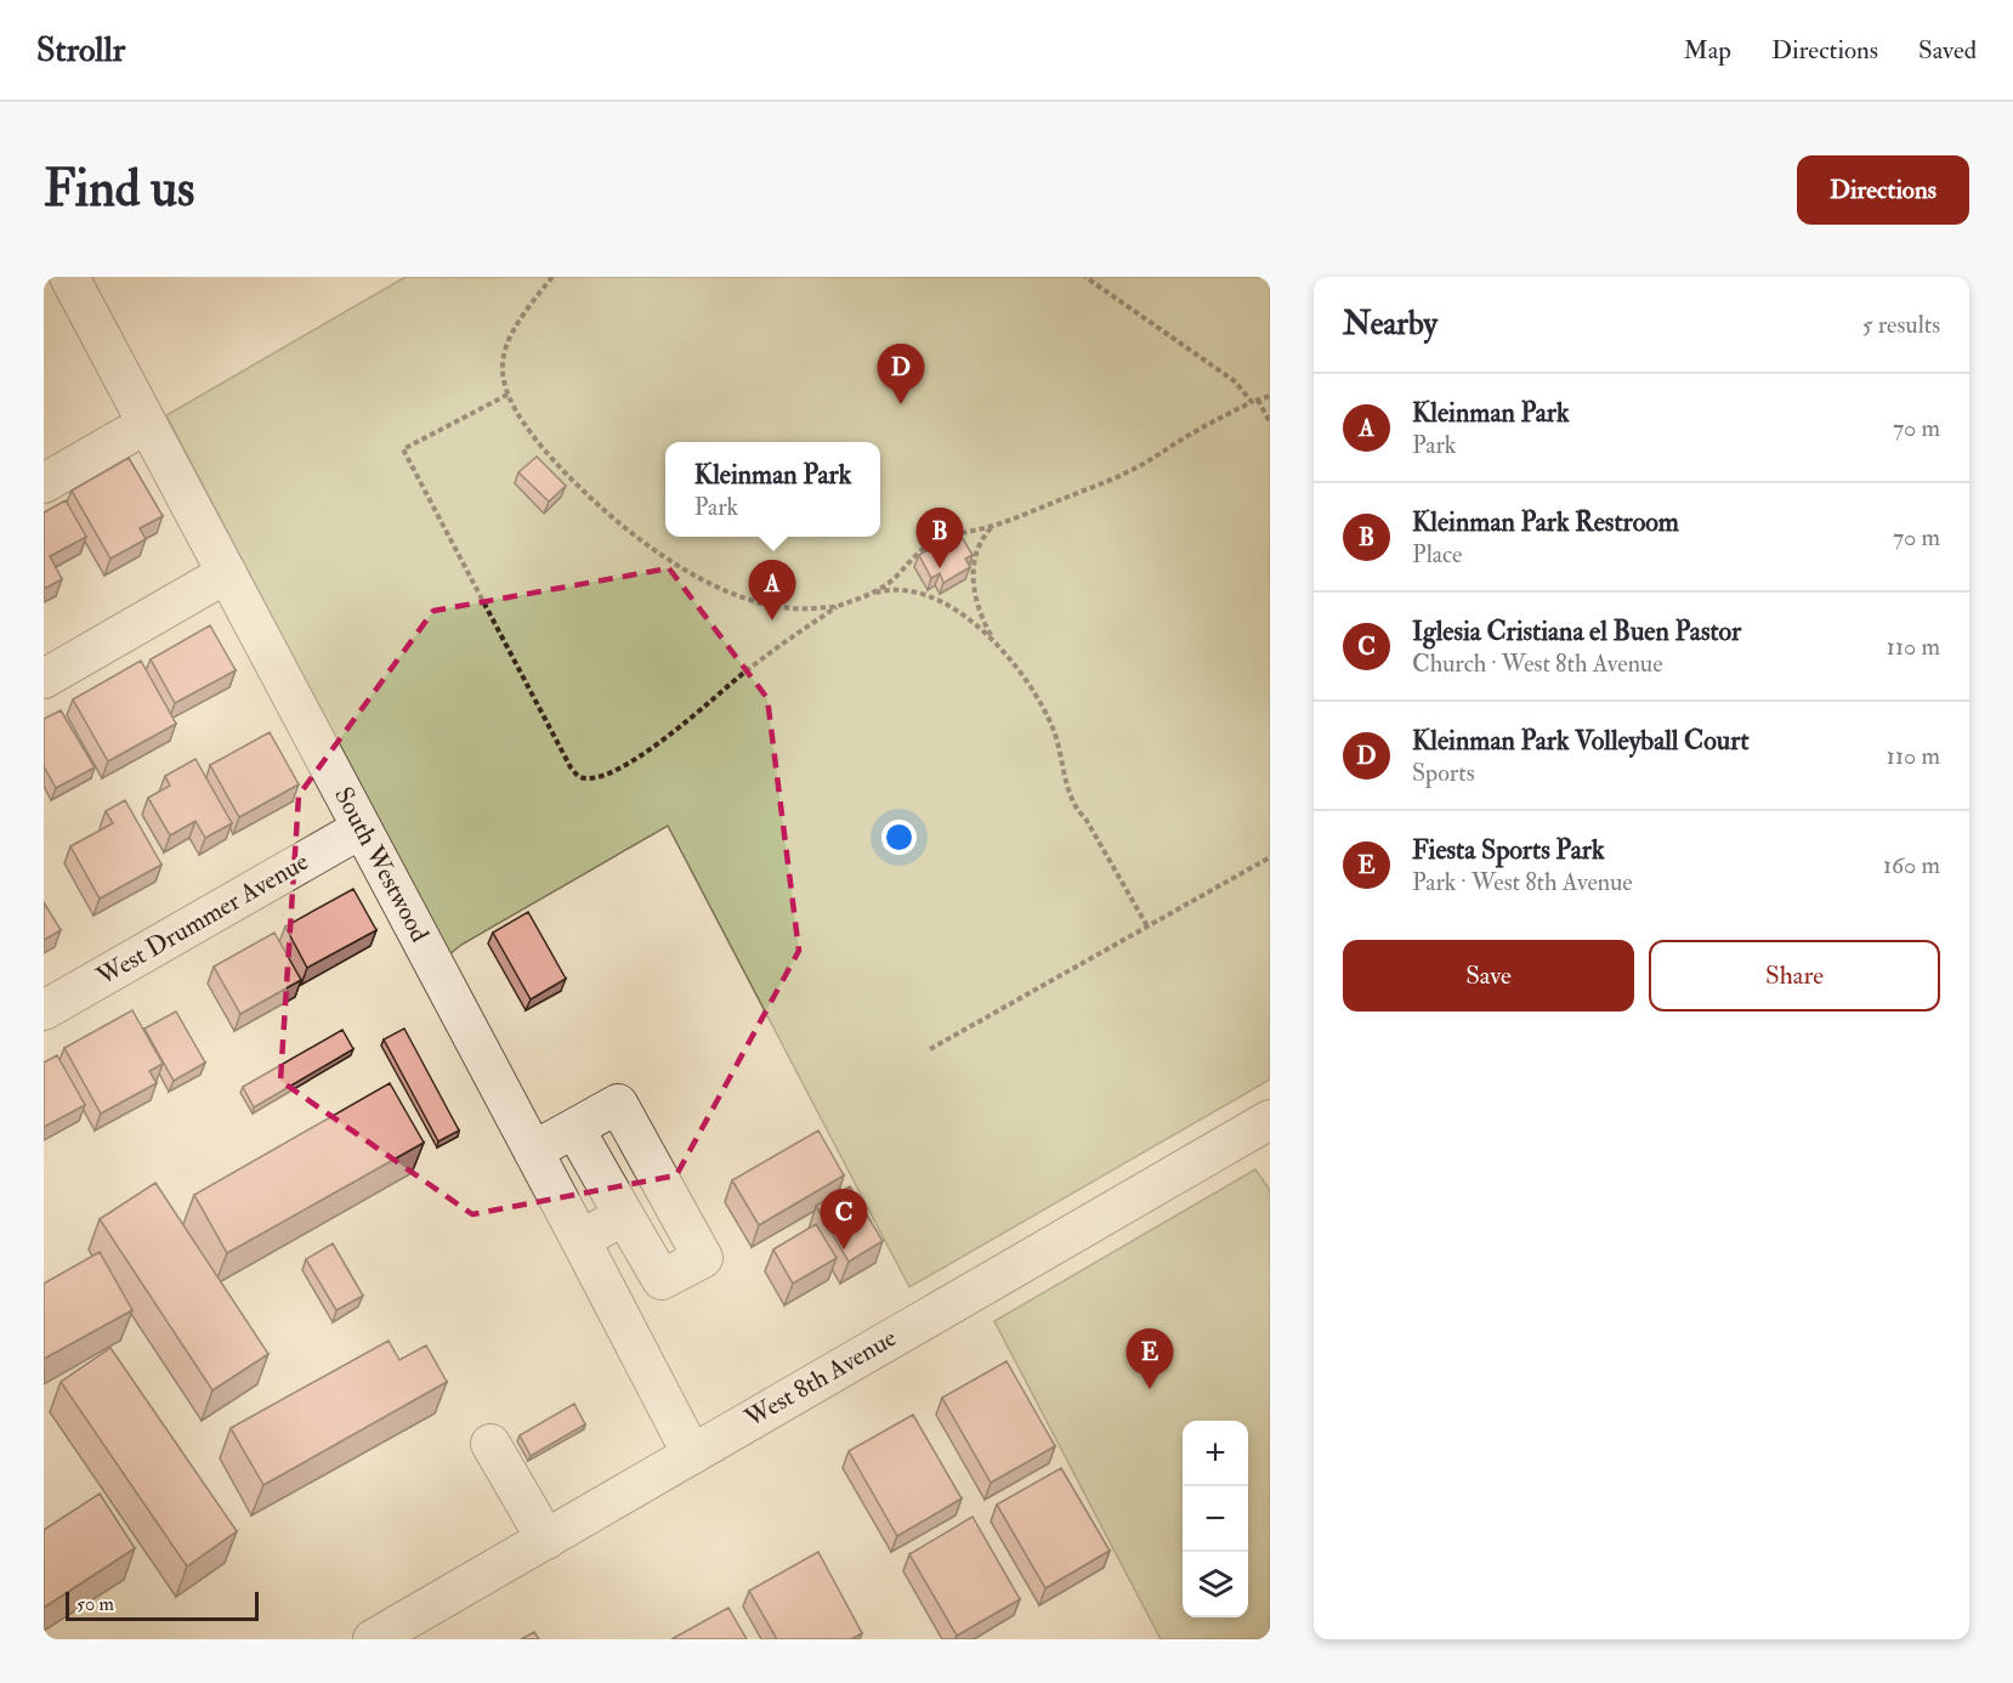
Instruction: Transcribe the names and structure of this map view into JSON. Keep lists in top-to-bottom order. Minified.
{"streets":{"street":["South Westwood","West Drummer Avenue","West 8th Avenue"]},"crossings":[["South Westwood","West Drummer Avenue"],["South Westwood","West 8th Avenue"]],"scale_bar":"50 m","page":{"header":"Strollr","nav":["Map","Directions","Saved"],"buttons":["Directions",["Save","Share"]],"title":"Find us","heading":["Nearby","5 results"],"pins":["D","B","A","C","E"],"list":[{"mark":"A","name":"Kleinman Park","note":"Park","value":"70 m"},{"mark":"B","name":"Kleinman Park Restroom","note":"Place","value":"70 m"},{"mark":"C","name":"Iglesia Cristiana el Buen Pastor","note":"Church · West 8th Avenue","value":"110 m"},{"mark":"D","name":"Kleinman Park Volleyball Court","note":"Sports","value":"110 m"},{"mark":"E","name":"Fiesta Sports Park","note":"Park · West 8th Avenue","value":"160 m"}],"popup":["Kleinman Park","Park"],"map_buttons":["+","−"],"scale":"50 m"}}
